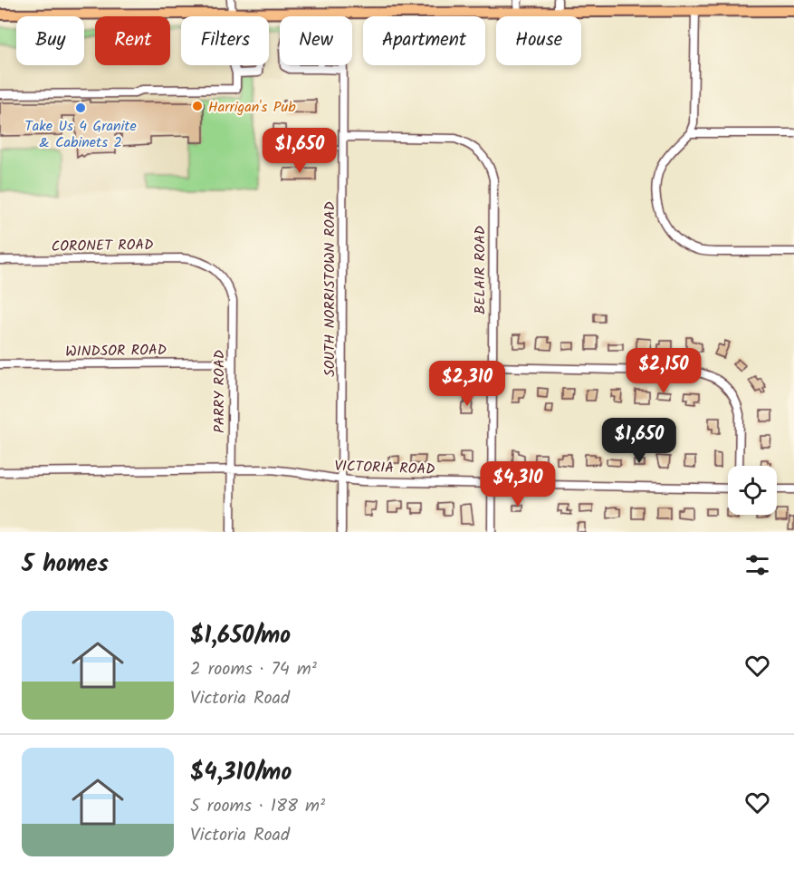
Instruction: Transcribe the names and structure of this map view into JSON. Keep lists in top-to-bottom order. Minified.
{"streets":{"street":["CORONET ROAD","BELAIR ROAD","SOUTH NORRISTOWN ROAD","WINDSOR ROAD","PARRY ROAD","VICTORIA ROAD"]},"crossings":[["CORONET ROAD","PARRY ROAD"],["BELAIR ROAD","SOUTH NORRISTOWN ROAD"],["BELAIR ROAD","VICTORIA ROAD"],["SOUTH NORRISTOWN ROAD","VICTORIA ROAD"],["WINDSOR ROAD","PARRY ROAD"],["PARRY ROAD","VICTORIA ROAD"]],"places":["Harrigan's Pub","Take Us 4 Granite & Cabinets 2"],"page":{"chip":["Buy","Rent","Filters","New","Apartment","House"],"price":["$1,650","$2,150","$2,310","$1,650","$4,310"],"heading":"5 homes","list":[{"name":"$1,650/mo","note":"2 rooms · 74 m² · Victoria Road"},{"name":"$4,310/mo","note":"5 rooms · 188 m² · Victoria Road"}]}}
